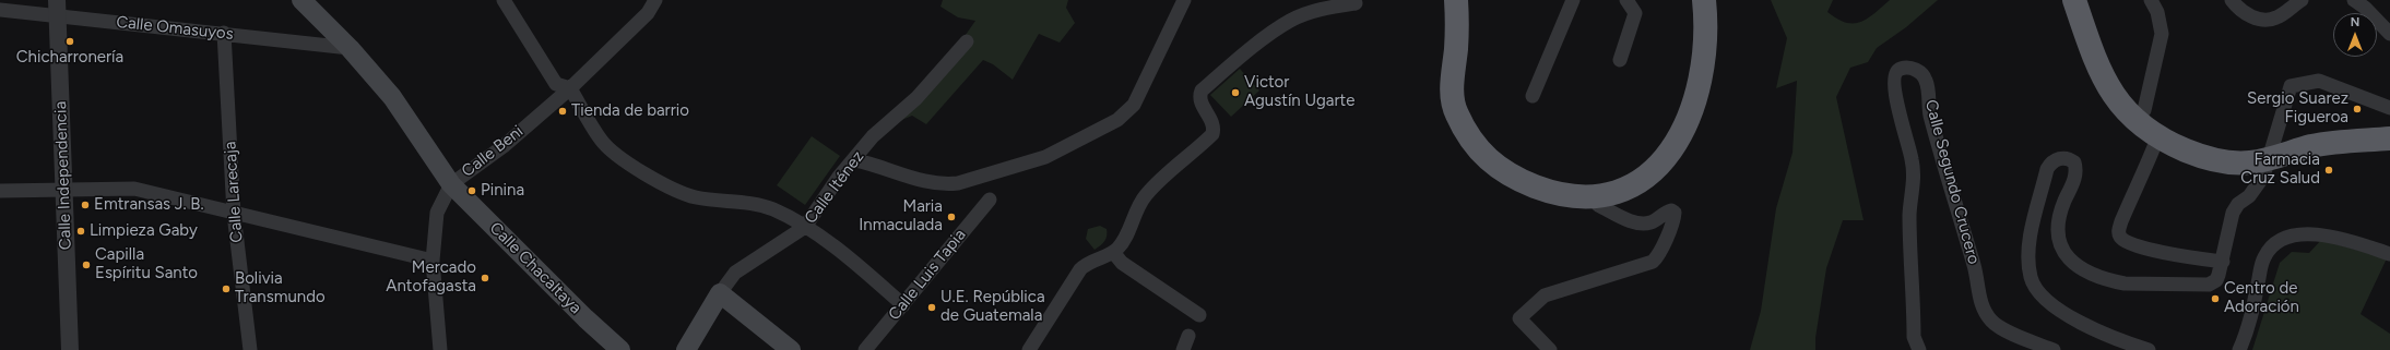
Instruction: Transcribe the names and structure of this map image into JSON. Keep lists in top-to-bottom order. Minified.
{"streets":{"main road":["Calle Iténez","Calle Chacaltaya"],"street":["Calle Omasuyos","Calle Beni","Calle Independencia","Calle Segundo Crucero","Calle Larecaja","Calle Luis Tapia"]},"crossings":[["Calle Omasuyos","Calle Independencia"],["Calle Omasuyos","Calle Larecaja"],["Calle Omasuyos","Calle Chacaltaya"],["Calle Beni","Calle Chacaltaya"]],"places":["Chicharronería","Victor Agustín Ugarte","Sergio Suarez Figueroa","Tienda de barrio","Farmacia Cruz Salud","Pinina","Emtransas J. B.","Maria Inmaculada","Limpieza Gaby","Capilla Espíritu Santo","Mercado Antofagasta","Bolivia Transmundo","Centro de Adoración","U.E. República de Guatemala"],"north":"top"}
